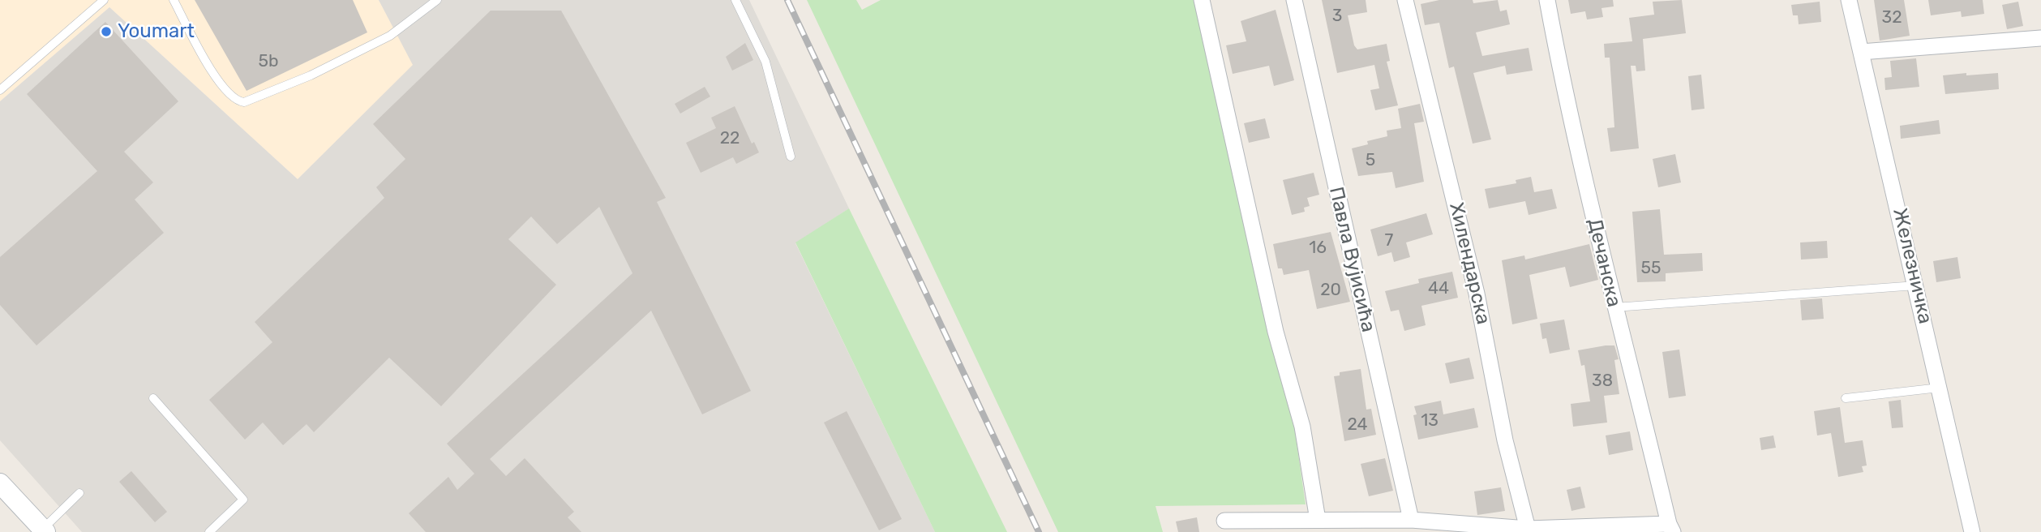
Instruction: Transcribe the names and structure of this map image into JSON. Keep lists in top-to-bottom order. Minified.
{"streets":{"street":["Павла Вујисића","Дечанска","Хилендарска","Железничка"]},"places":["Youmart"],"house_numbers":["3","32","5b","22","5","7","16","55","44","20","38","13","24"]}
